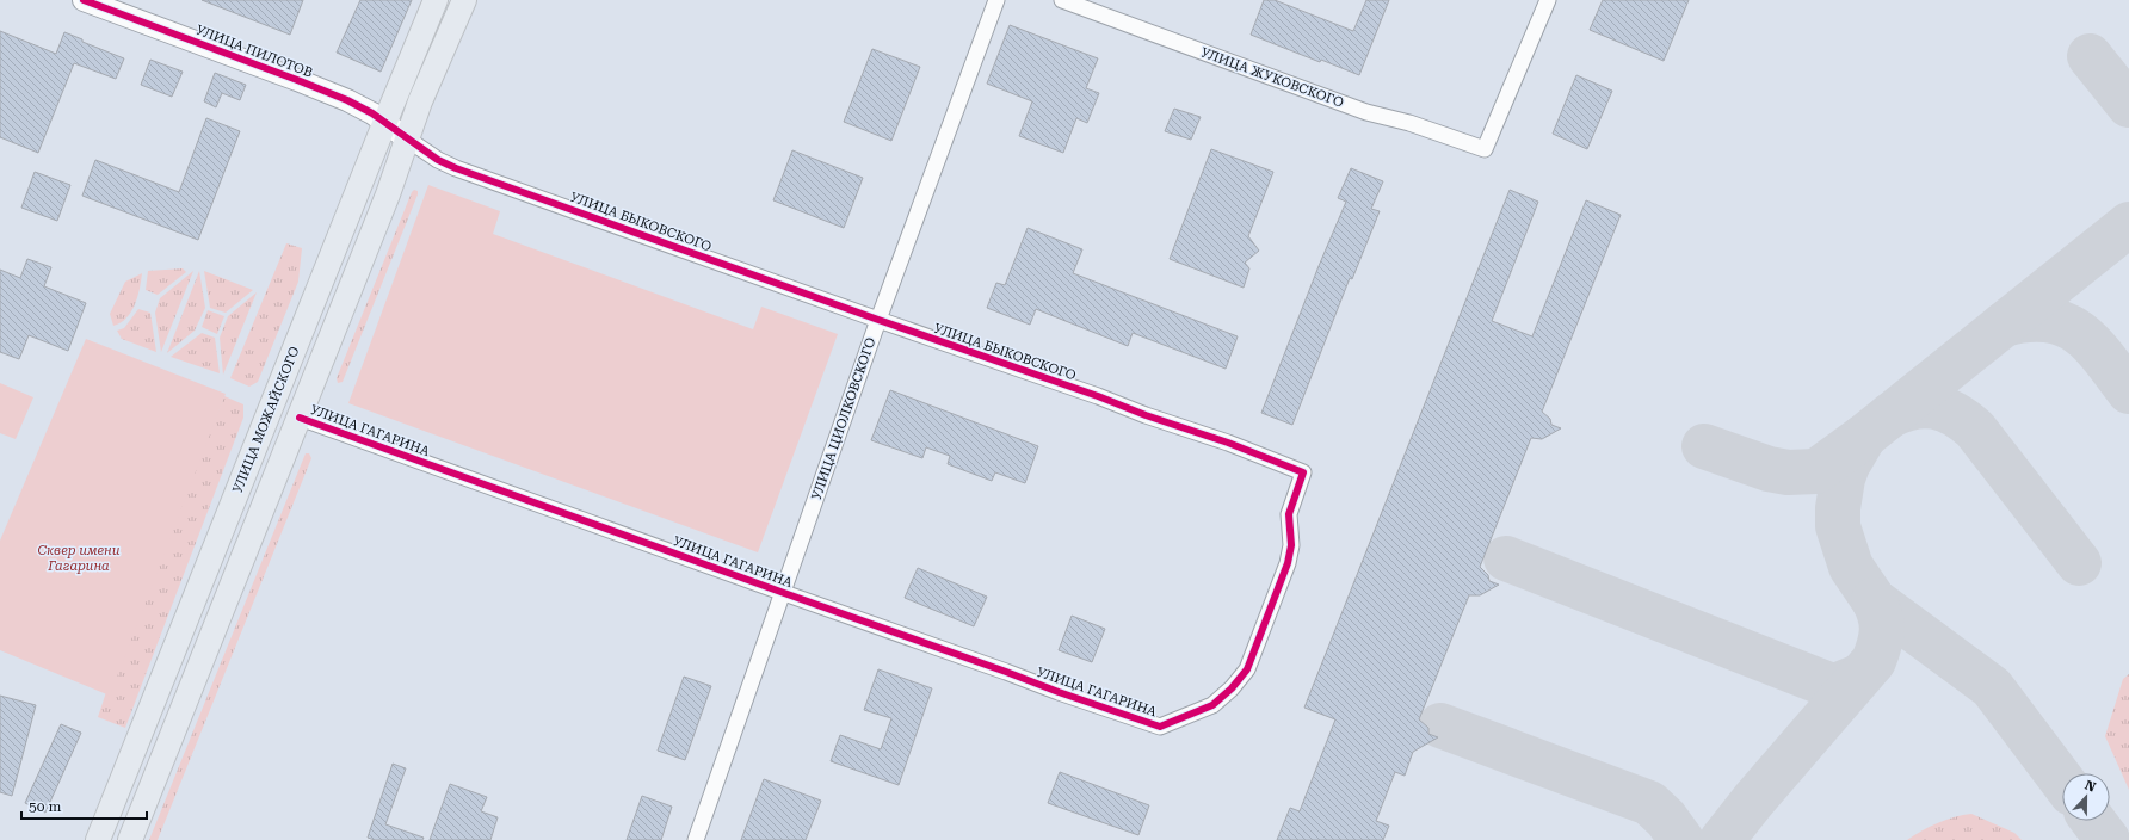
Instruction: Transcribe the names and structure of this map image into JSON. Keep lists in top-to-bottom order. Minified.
{"streets":{"main road":["УЛИЦА МОЖАЙСКОГО","УЛИЦА ГАГАРИНА"],"street":["УЛИЦА ПИЛОТОВ","УЛИЦА ЖУКОВСКОГО","УЛИЦА БЫКОВСКОГО","УЛИЦА ЦИОЛКОВСКОГО"]},"crossings":[["УЛИЦА ПИЛОТОВ","УЛИЦА БЫКОВСКОГО"],["УЛИЦА ПИЛОТОВ","УЛИЦА МОЖАЙСКОГО"],["УЛИЦА БЫКОВСКОГО","УЛИЦА ЦИОЛКОВСКОГО"],["УЛИЦА БЫКОВСКОГО","УЛИЦА ГАГАРИНА"],["УЛИЦА ЦИОЛКОВСКОГО","УЛИЦА ГАГАРИНА"],["УЛИЦА МОЖАЙСКОГО","УЛИЦА ГАГАРИНА"]],"parks":["Сквер имени Гагарина"],"scale_bar":"50 m","north":"top"}
